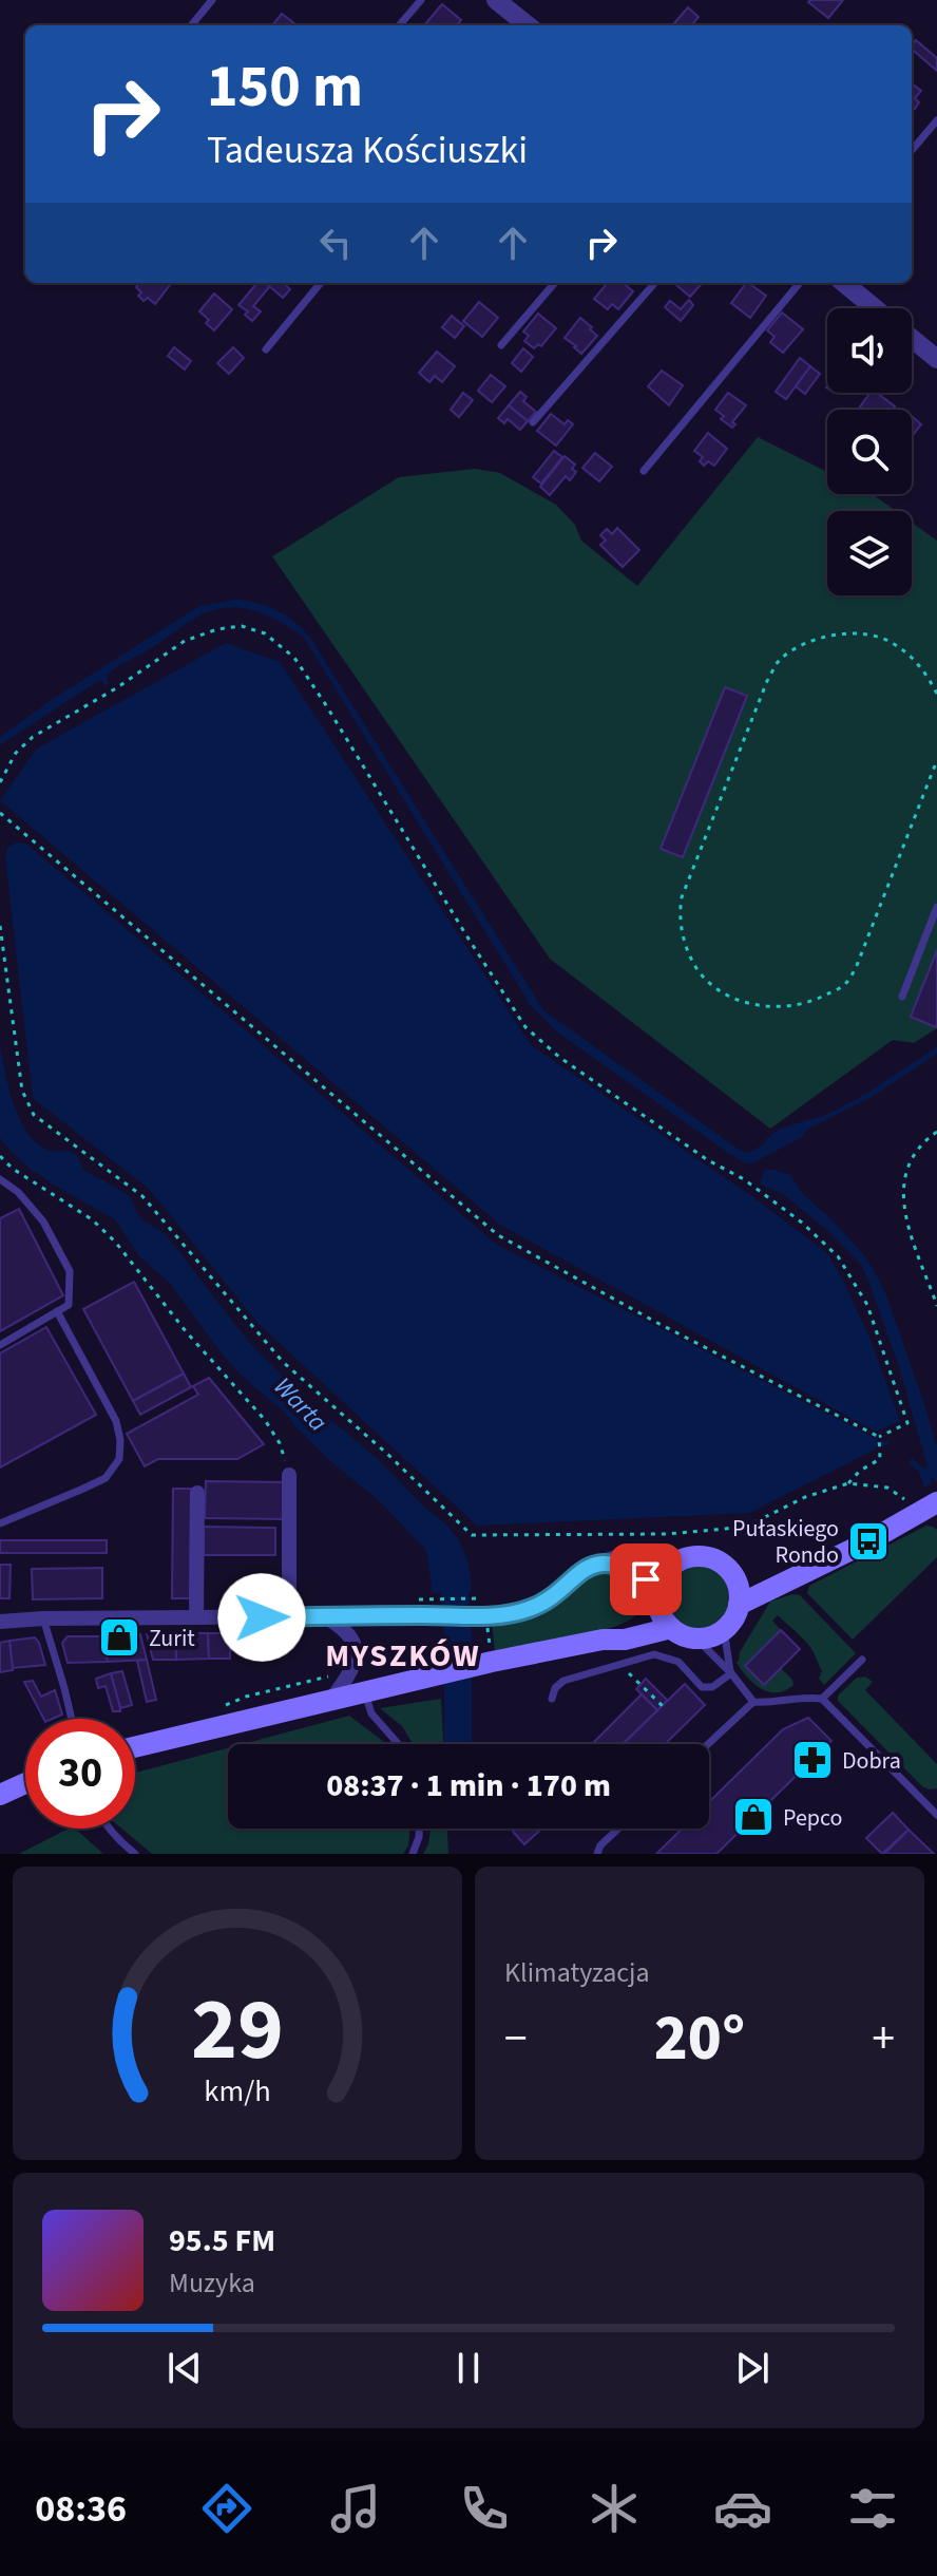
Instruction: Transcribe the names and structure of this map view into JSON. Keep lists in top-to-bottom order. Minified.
{"districts":["MYSZKÓW"],"water":["Warta"],"places":{"bus stop":["Pułaskiego Rondo"],"shop":["Zurit","Pepco"],"pharmacy":["Dobra"]},"page":{"turn":["150 m","Tadeusza Kościuszki"],"limit":"30","trip":"08:37 · 1 min · 170 m","tile":"Klimatyzacja","heat":["−","20°","+"],"song":["95.5 FM","Muzyka"],"tabs":"08:36","gauge":["29","km/h"]}}
